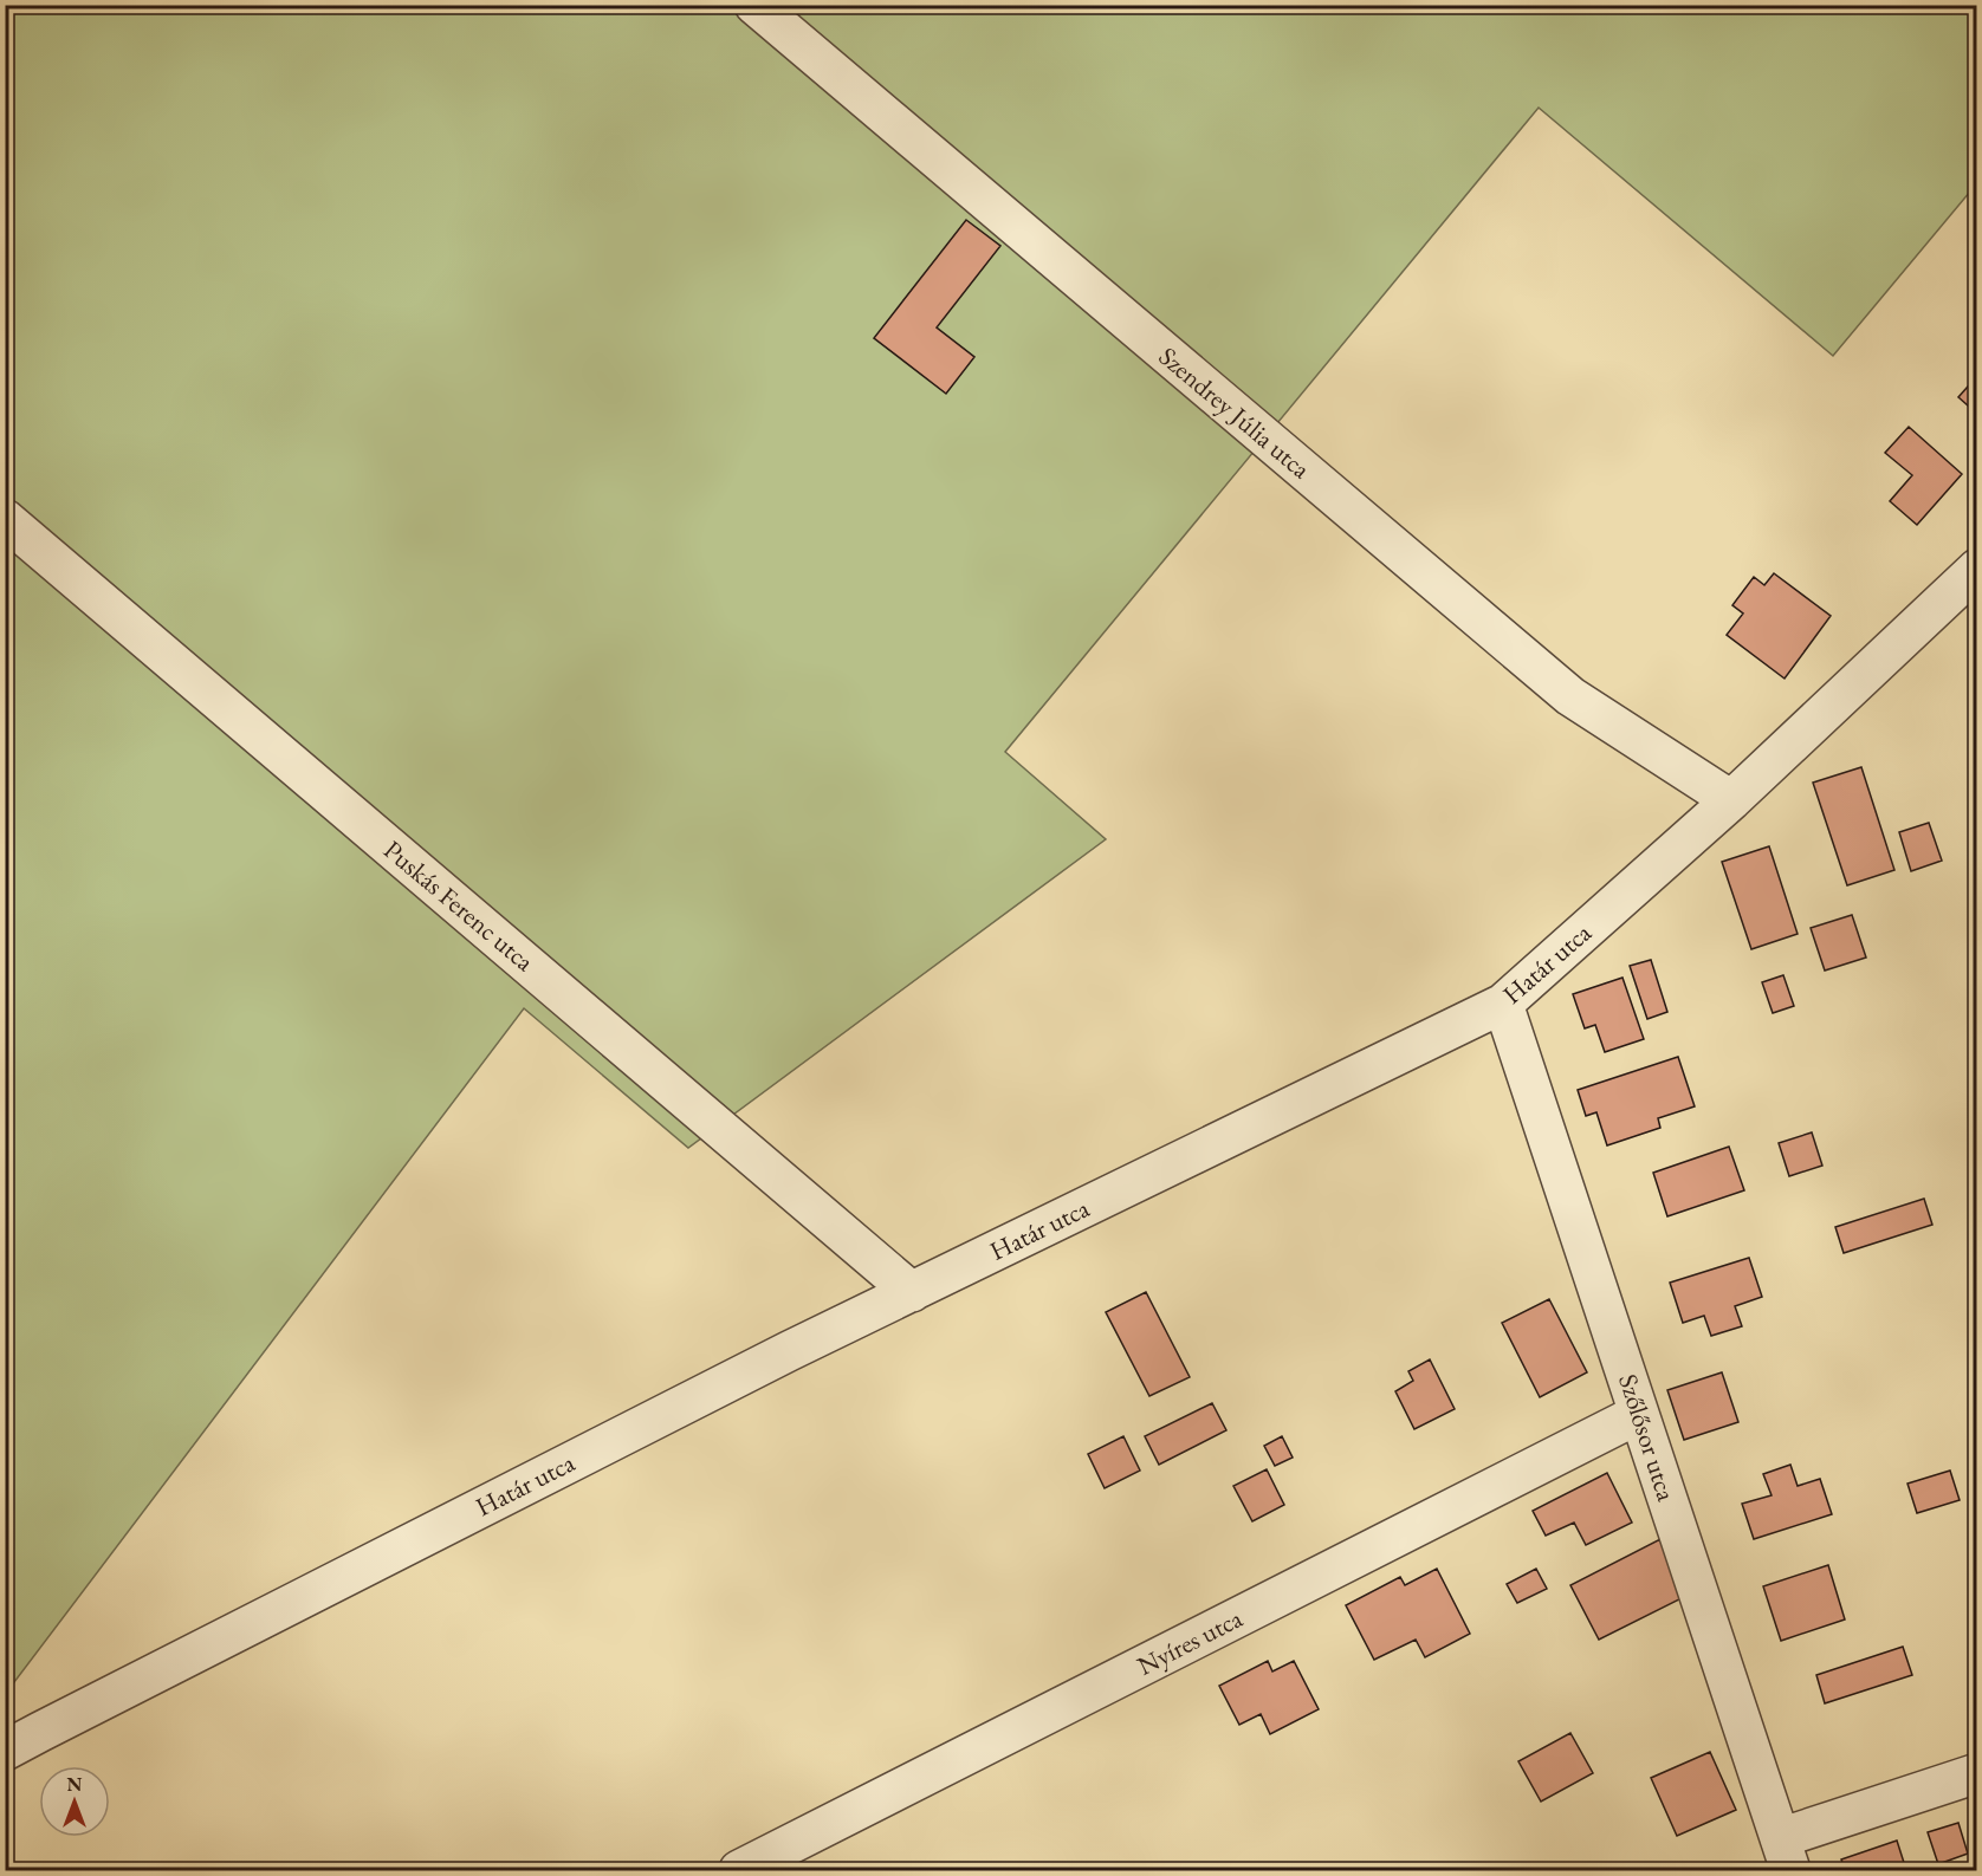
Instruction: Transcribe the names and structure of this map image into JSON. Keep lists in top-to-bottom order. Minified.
{"streets":{"street":["Szendrey Júlia utca","Puskás Ferenc utca","Határ utca","Szőlősor utca","Nyíres utca"]},"crossings":[["Szendrey Júlia utca","Határ utca"],["Puskás Ferenc utca","Határ utca"],["Határ utca","Szőlősor utca"],["Szőlősor utca","Nyíres utca"]],"north":"top"}
